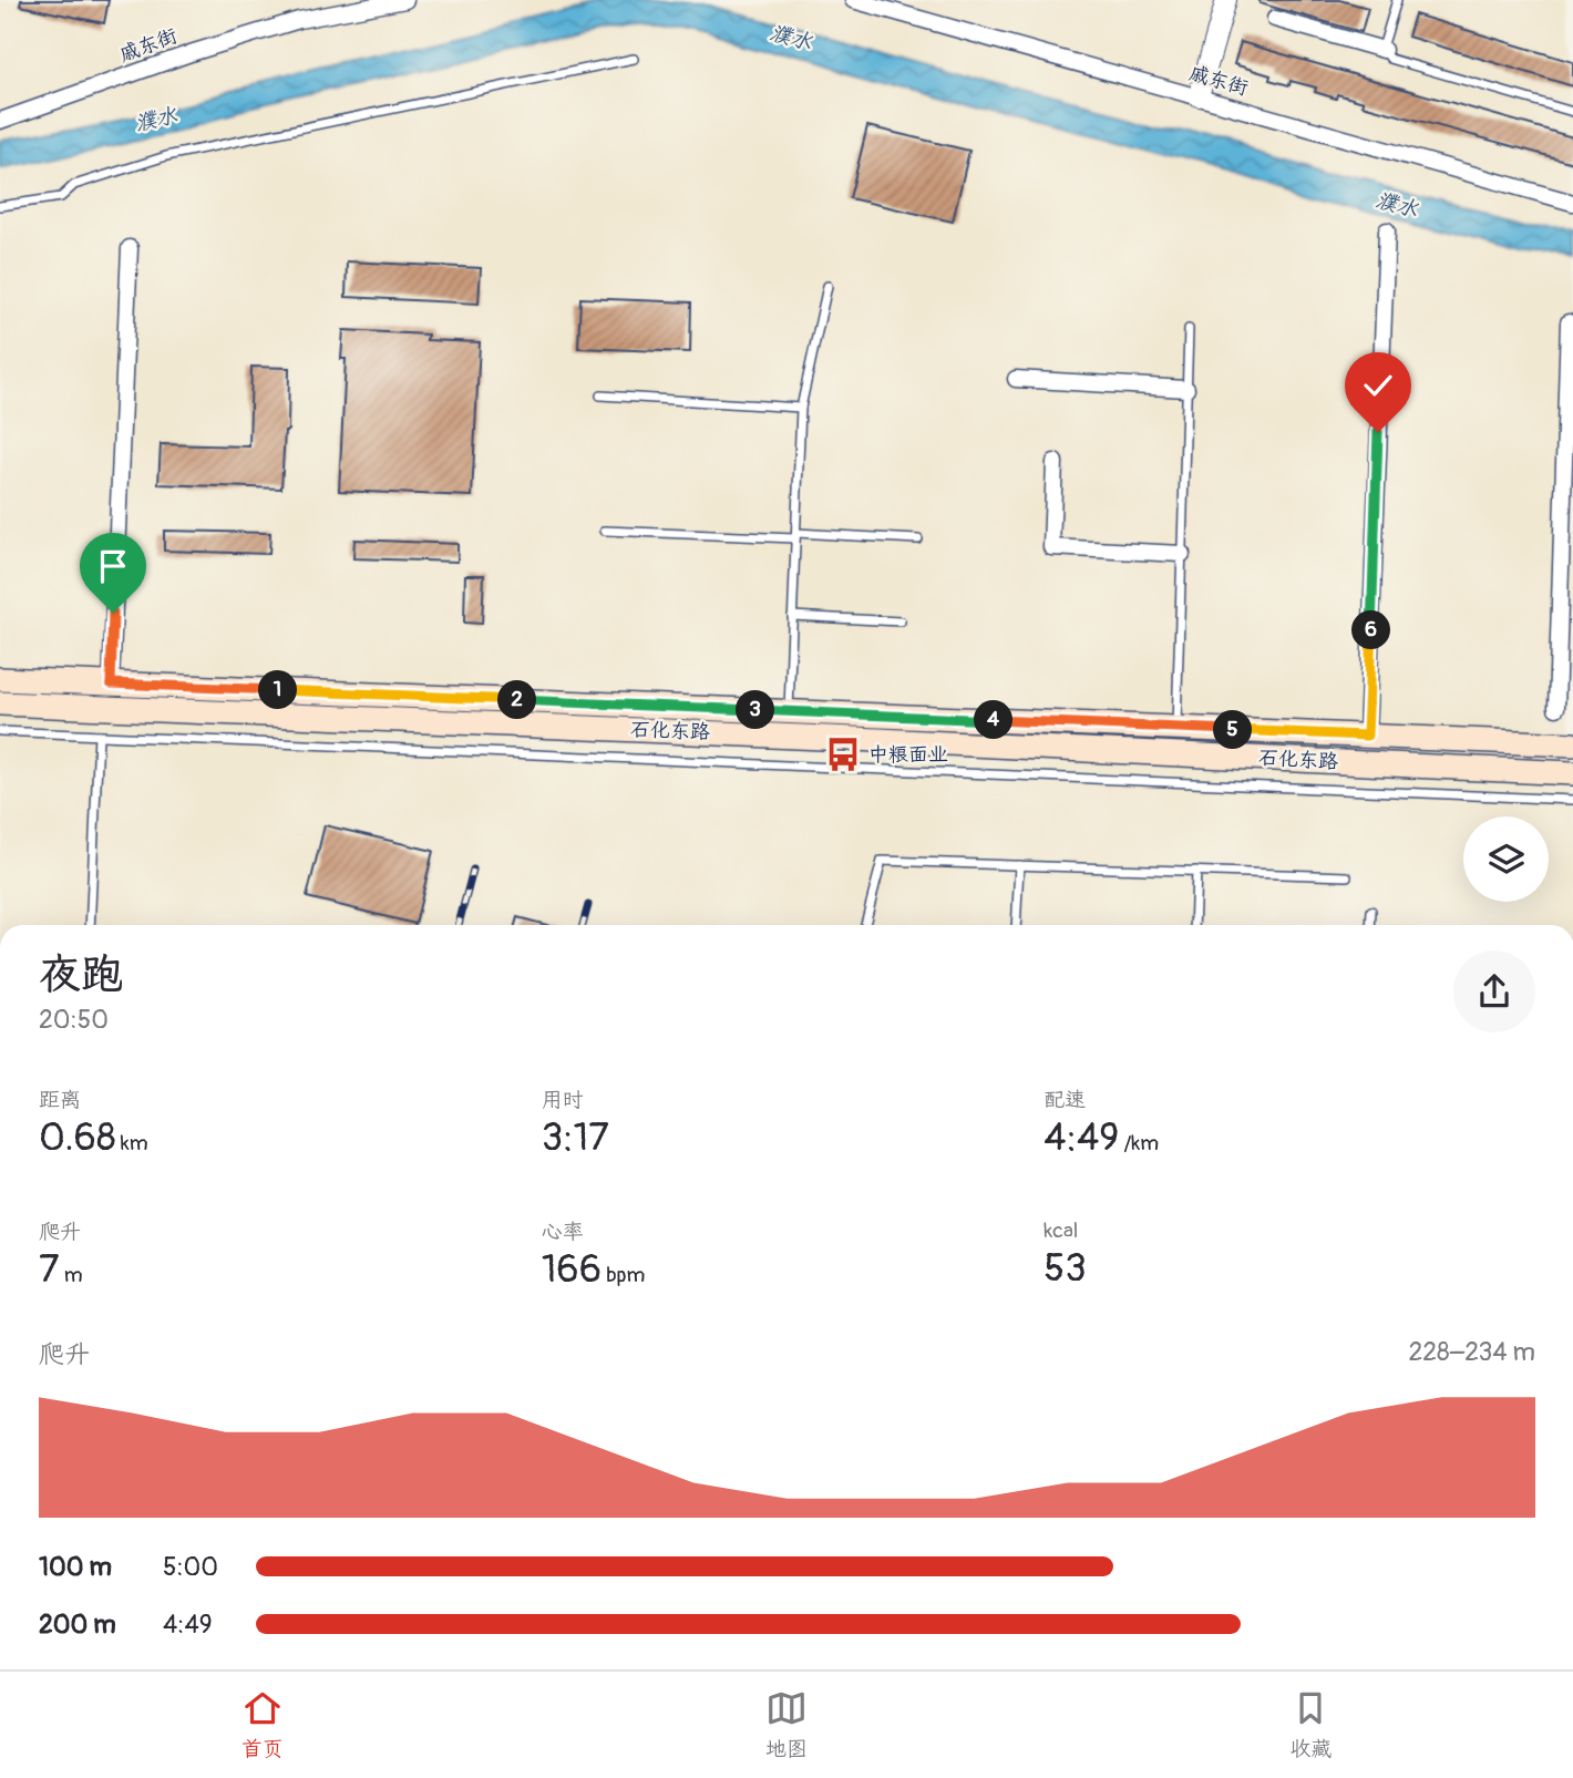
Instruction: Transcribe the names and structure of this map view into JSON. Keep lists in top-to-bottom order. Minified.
{"streets":{"main road":["石化东路"],"street":["戚东街"]},"water":["濮水"],"places":{"bus stop":["中粮面业"]},"page":{"pins":["6","1","2","3","4","5"],"heading":["夜跑","20:50"],"stats":[["距离","0.68 km"],["用时","3:17"],["配速","4:49 /km"],["爬升","7 m"],["心率","166 bpm"],["kcal","53"]],"chart":["爬升","228–234 m"],"list":[{"name":"100 m","note":"5:00"},{"name":"200 m","note":"4:49"}],"tabs":["首页","地图","收藏"]}}
